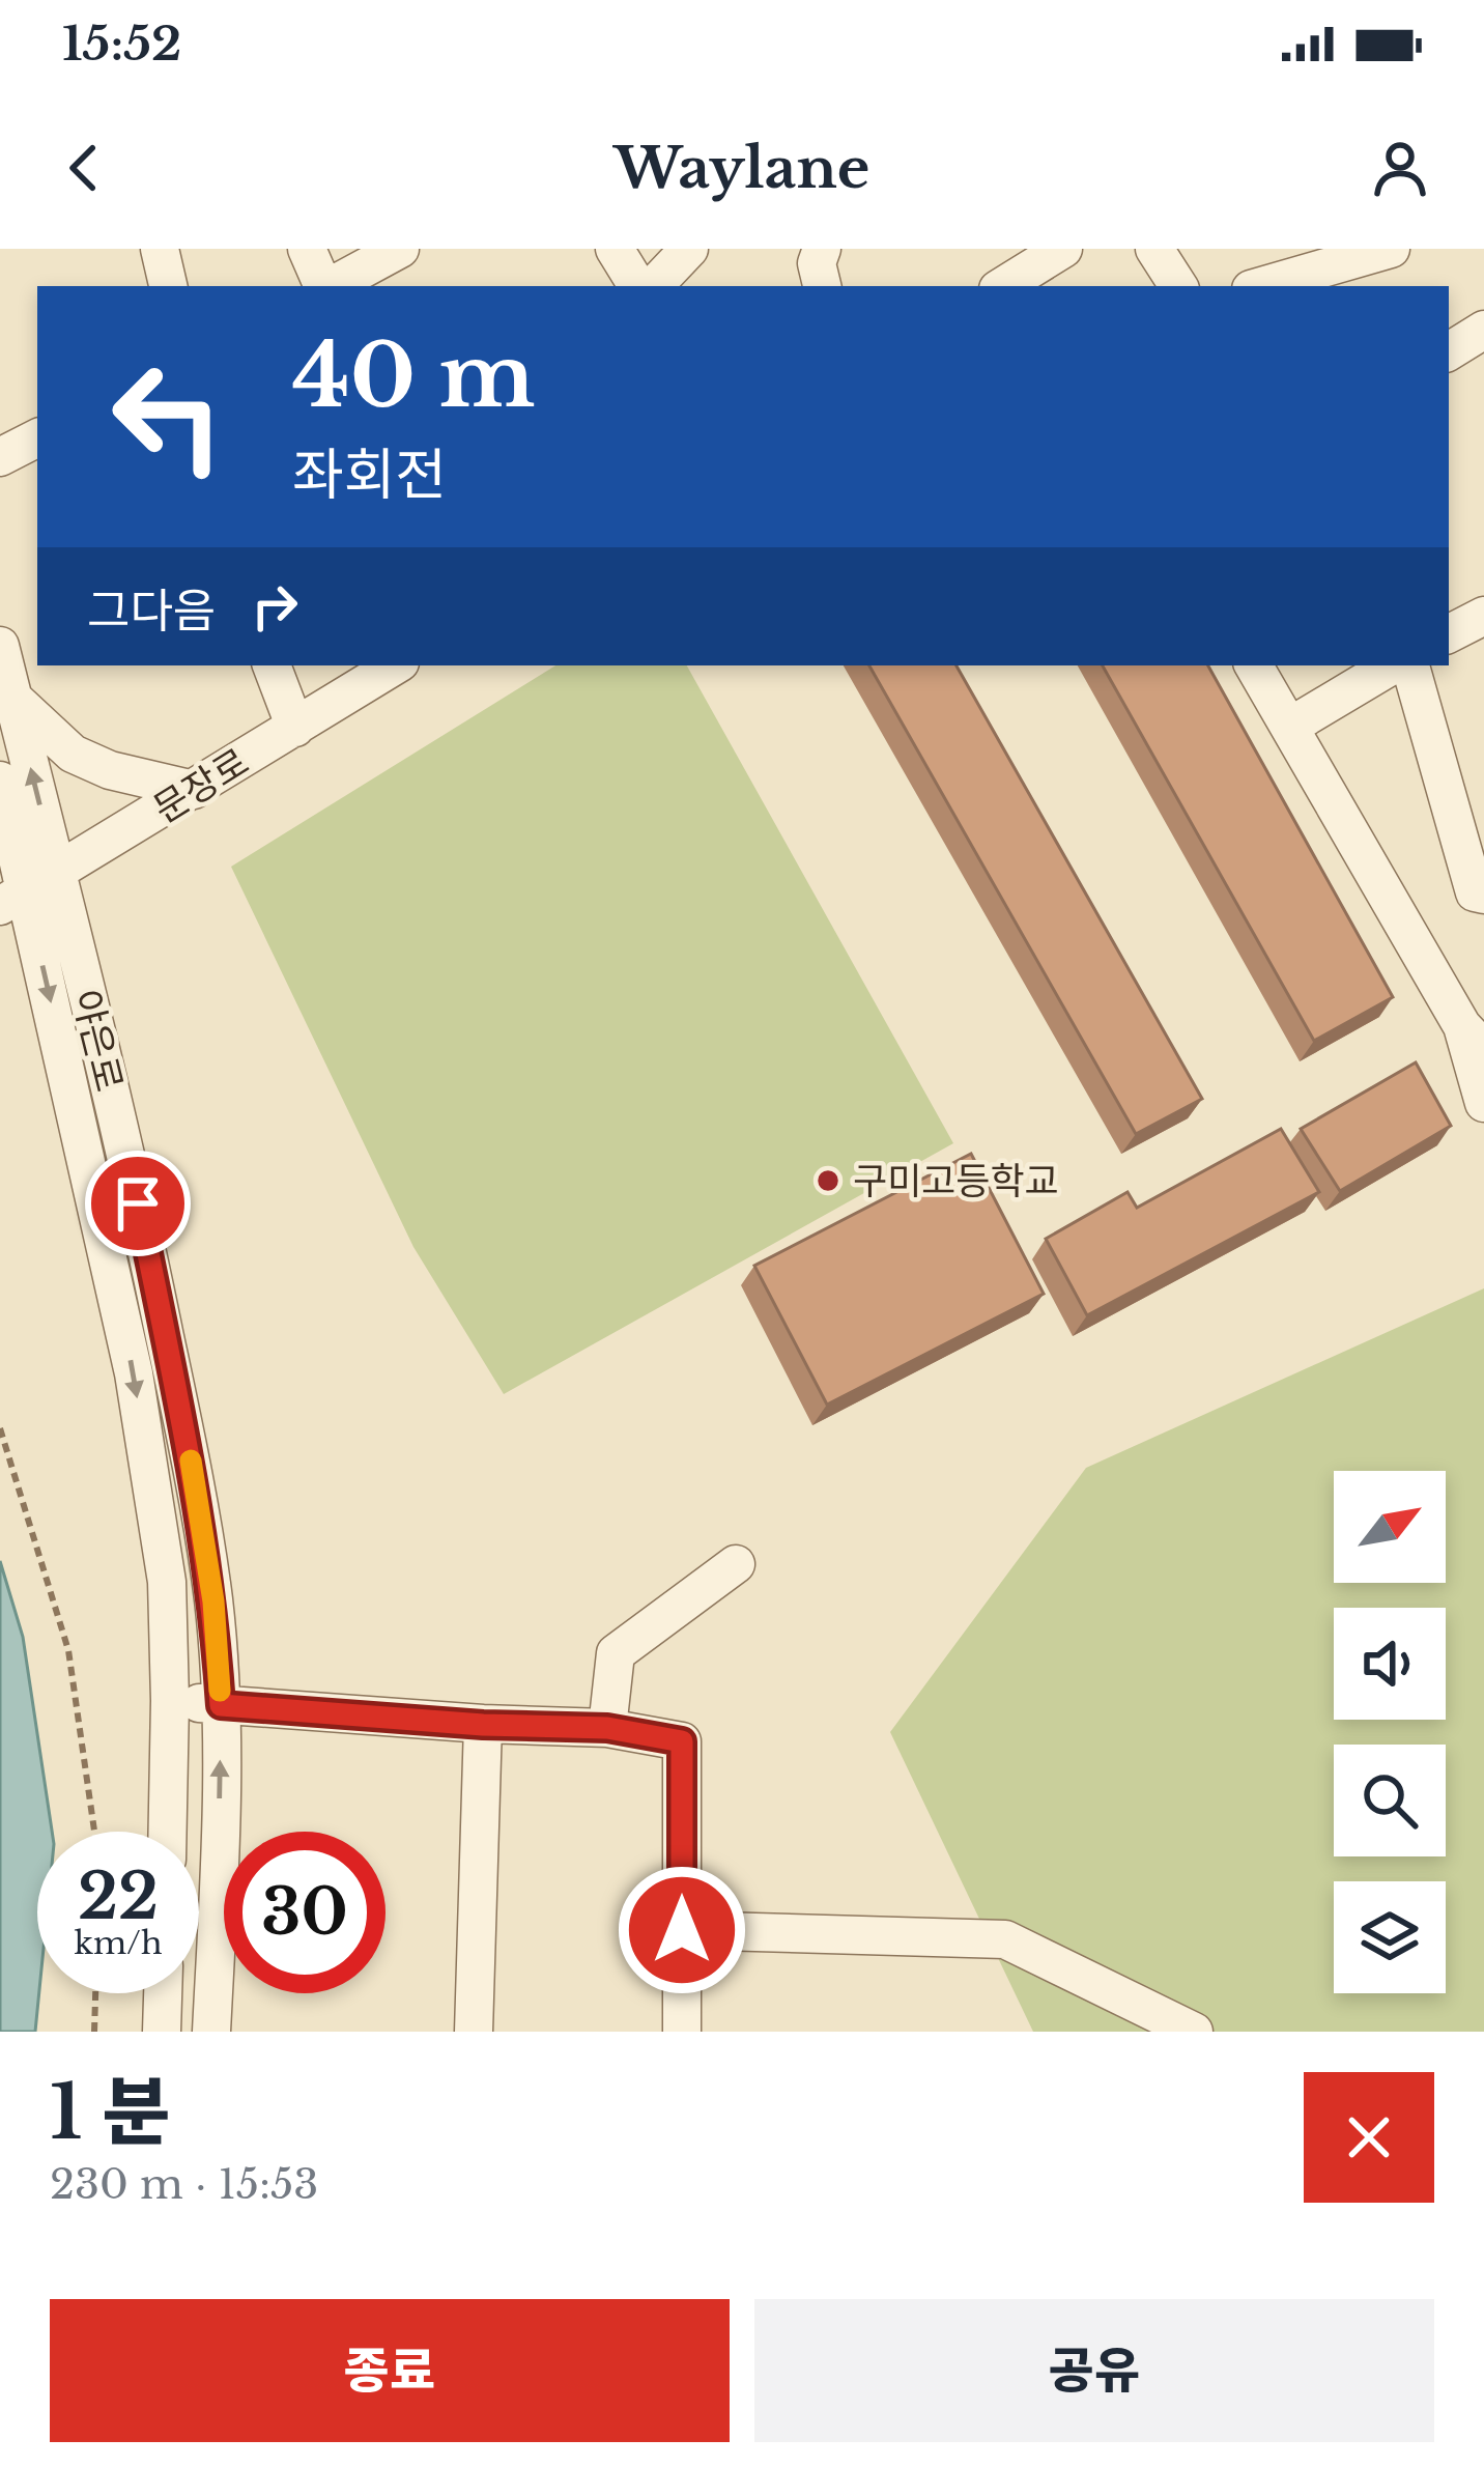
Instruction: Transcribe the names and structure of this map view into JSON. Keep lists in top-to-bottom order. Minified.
{"streets":{"street":["문장로","야은로"]},"crossings":[["문장로","야은로"]],"places":["구미고등학교"],"north":"top right","page":{"status":"15:52","header":"Waylane","turn":["40 m","좌회전"],"then":"그다음","speed":"22 km/h","limit":"30","heading":["1 분","230 m · 15:53"],"buttons":["종료","공유"]}}
